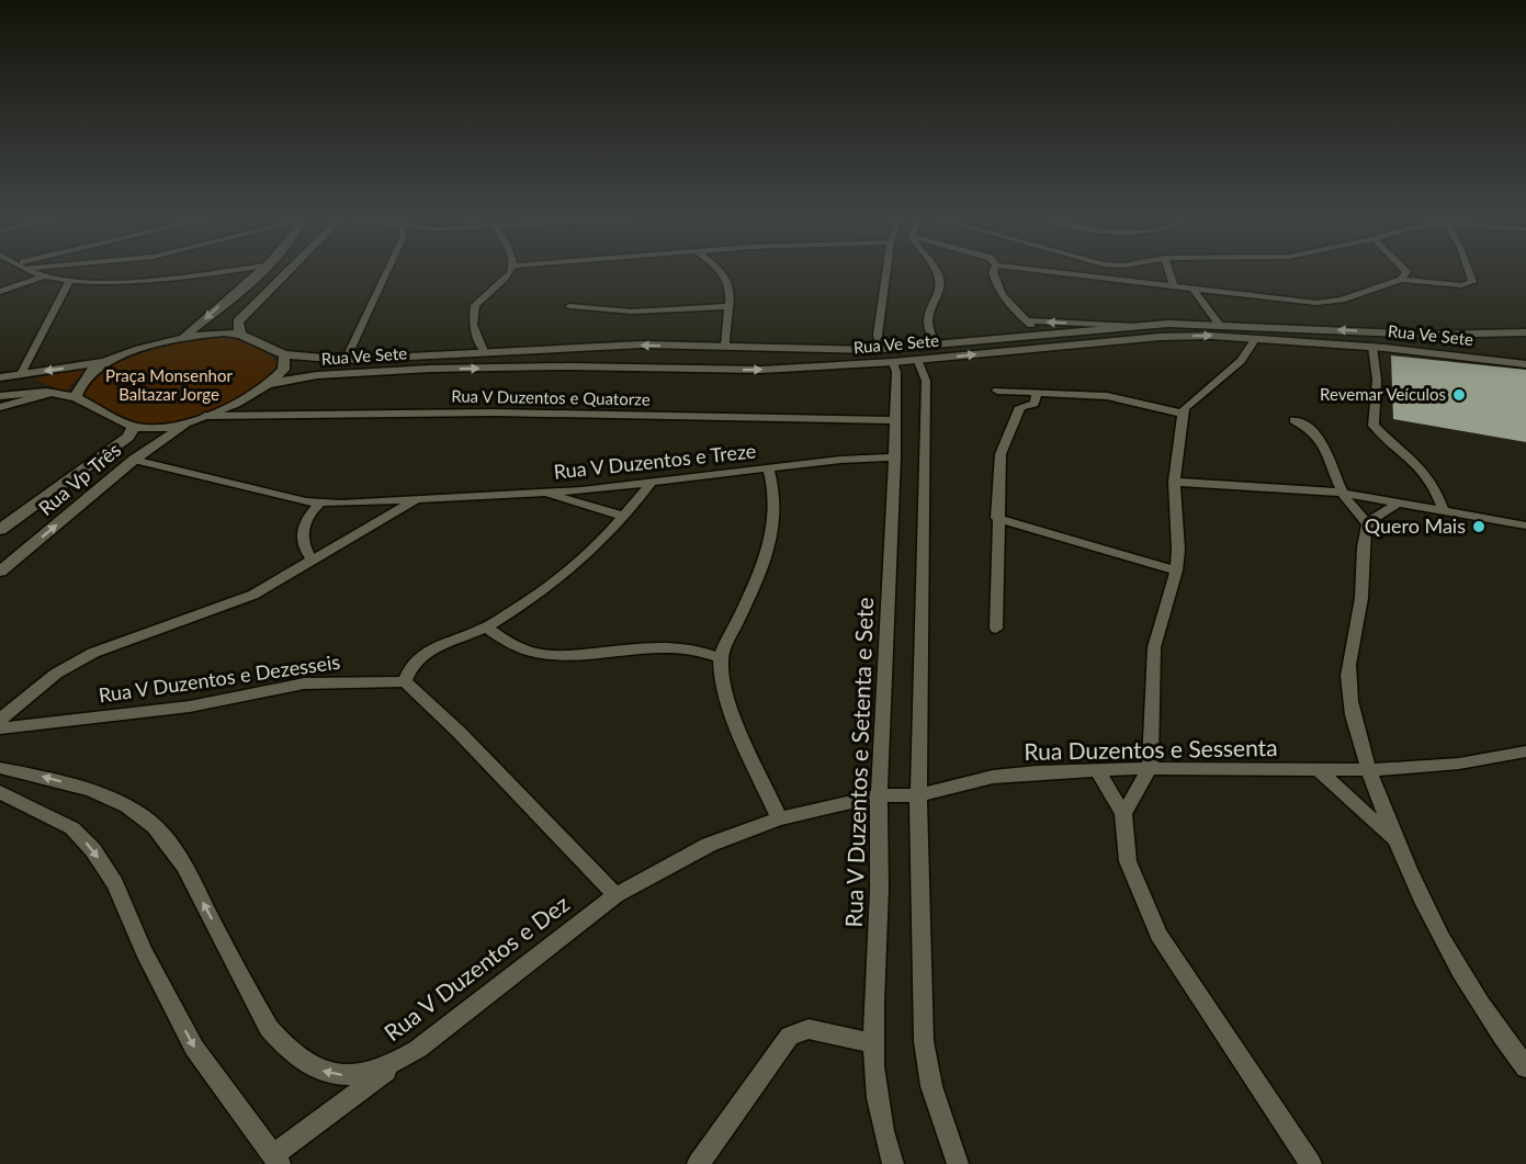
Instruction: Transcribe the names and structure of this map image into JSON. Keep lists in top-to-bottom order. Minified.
{"streets":{"main road":["Rua Ve Sete","Rua Vp Três"],"street":["Rua V Duzentos e Quatorze","Rua V Duzentos e Treze","Rua V Duzentos e Dezesseis","Rua Duzentos e Sessenta","Rua V Duzentos e Setenta e Sete","Rua V Duzentos e Dez"]},"crossings":[["Rua Ve Sete","Rua V Duzentos e Quatorze"],["Rua Ve Sete","Rua Vp Três"],["Rua Ve Sete","Rua V Duzentos e Setenta e Sete"],["Rua V Duzentos e Quatorze","Rua V Duzentos e Setenta e Sete"],["Rua V Duzentos e Treze","Rua Vp Três"],["Rua V Duzentos e Treze","Rua V Duzentos e Setenta e Sete"],["Rua Duzentos e Sessenta","Rua V Duzentos e Setenta e Sete"],["Rua Duzentos e Sessenta","Rua V Duzentos e Dez"]],"parks":["Praça Monsenhor Baltazar Jorge"],"places":["Revemar Veículos","Quero Mais"]}
